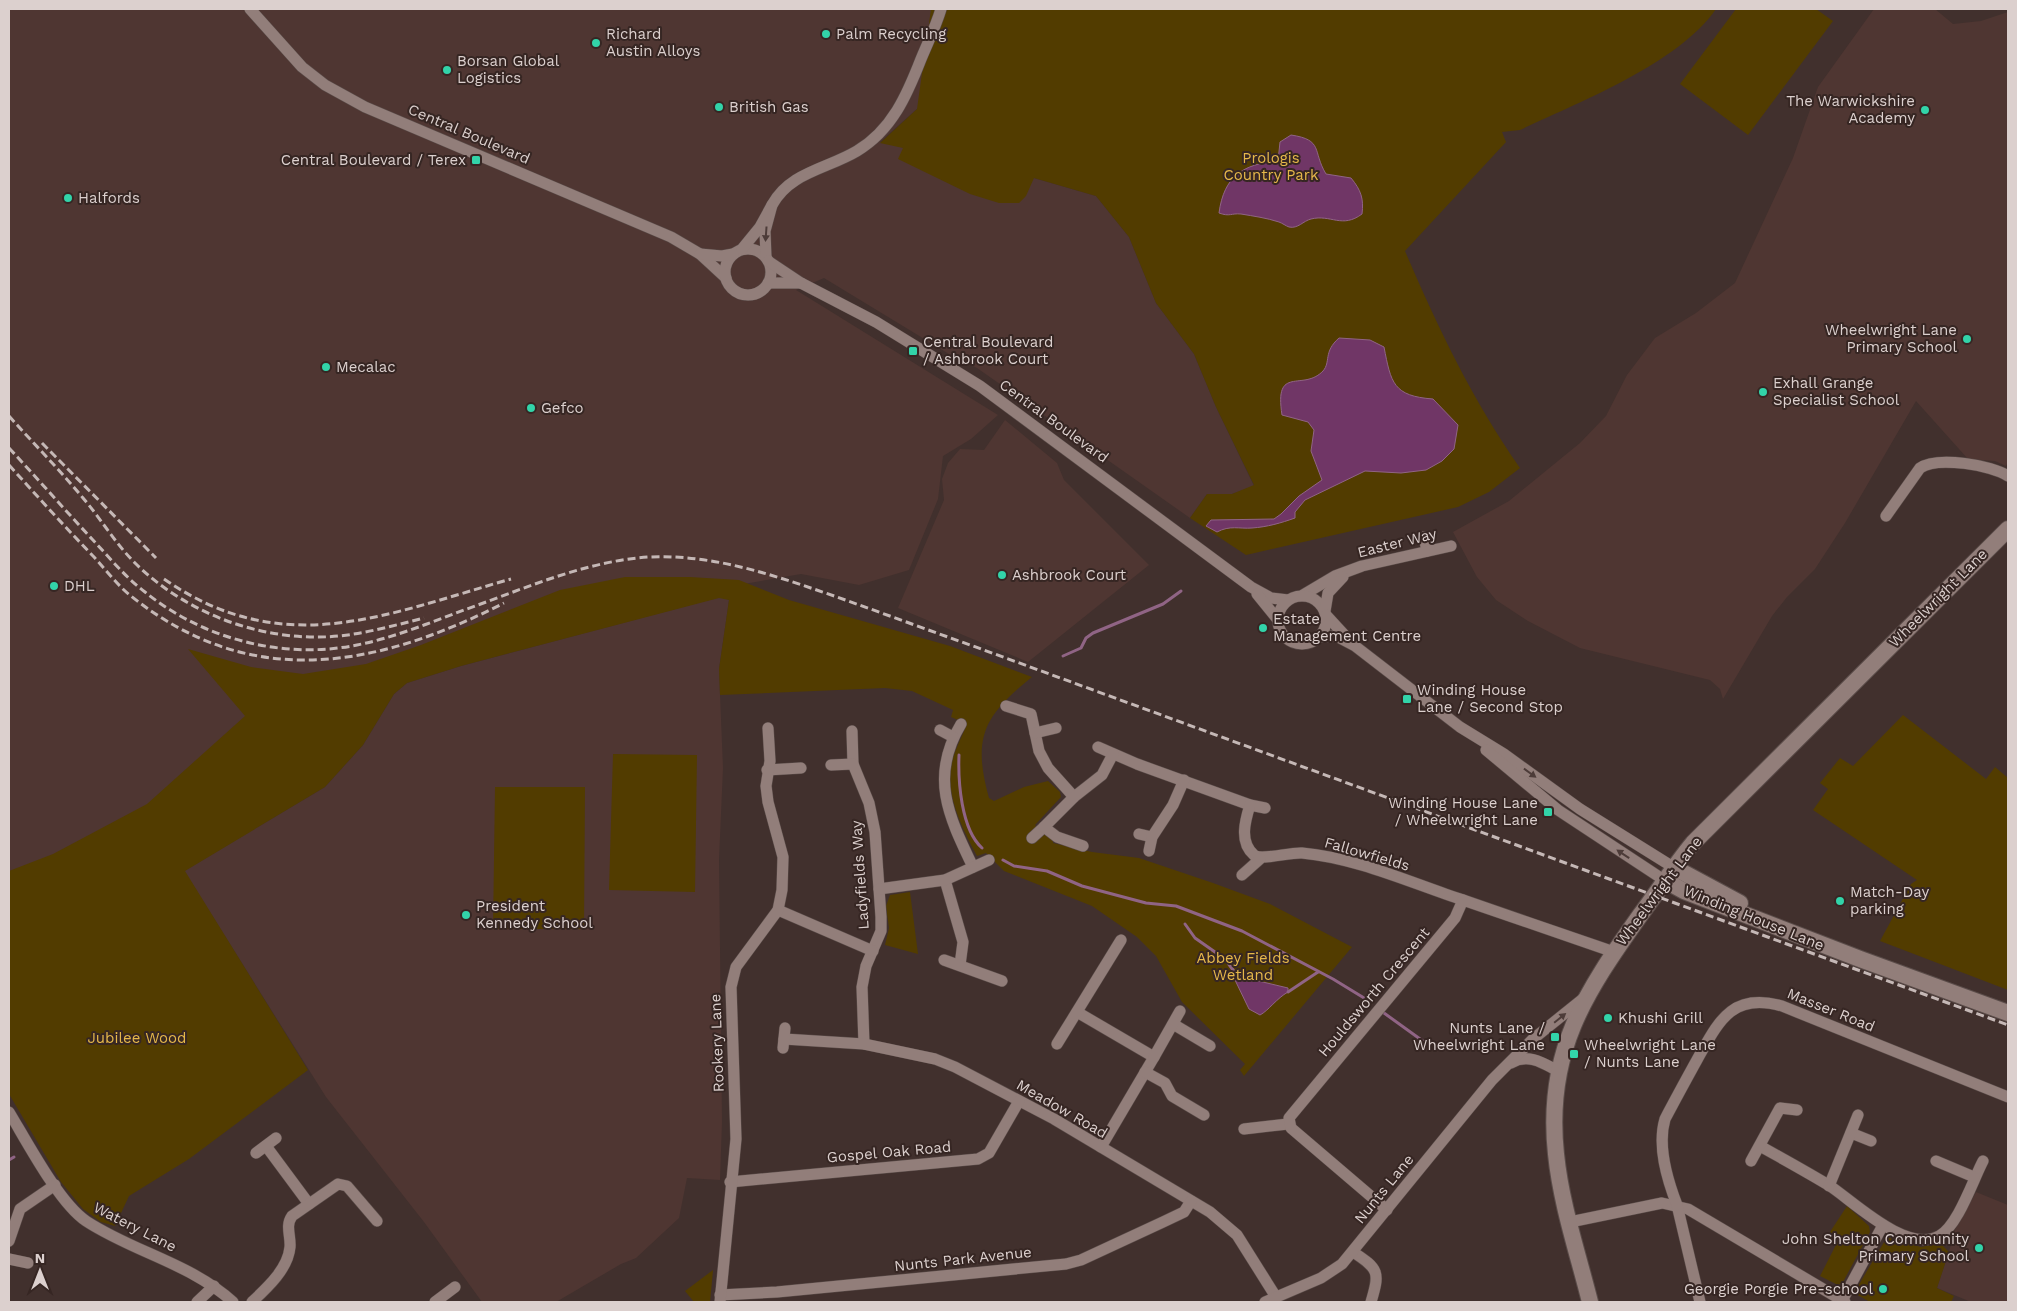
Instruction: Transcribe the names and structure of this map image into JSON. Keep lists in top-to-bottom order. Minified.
{"streets":{"street":["Central Boulevard","Easter Way","Wheelwright Lane","Fallowfields","Ladyfields Way","Winding House Lane","Houldsworth Crescent","Masser Road","Rookery Lane","Meadow Road","Gospel Oak Road","Nunts Lane","Watery Lane","Nunts Park Avenue"]},"crossings":[["Central Boulevard","Easter Way"],["Central Boulevard","Winding House Lane"],["Easter Way","Winding House Lane"],["Wheelwright Lane","Winding House Lane"],["Wheelwright Lane","Nunts Lane"],["Fallowfields","Houldsworth Crescent"],["Ladyfields Way","Meadow Road"],["Rookery Lane","Gospel Oak Road"],["Rookery Lane","Nunts Park Avenue"],["Meadow Road","Gospel Oak Road"],["Meadow Road","Nunts Lane"],["Meadow Road","Nunts Park Avenue"]],"parks":["Prologis Country Park","Abbey Fields Wetland","Jubilee Wood"],"places":{"other":["Palm Recycling","Richard Austin Alloys","Borsan Global Logistics","British Gas","The Warwickshire Academy","Halfords","Wheelwright Lane Primary School","Mecalac","Exhall Grange Specialist School","Gefco","Ashbrook Court","DHL","Estate Management Centre","Match-Day parking","President Kennedy School","Khushi Grill","John Shelton Community Primary School","Georgie Porgie Pre-school"],"transit":["Central Boulevard / Terex","Central Boulevard / Ashbrook Court","Winding House Lane / Second Stop","Winding House Lane / Wheelwright Lane","Nunts Lane / Wheelwright Lane","Wheelwright Lane / Nunts Lane"]},"north":"top"}
